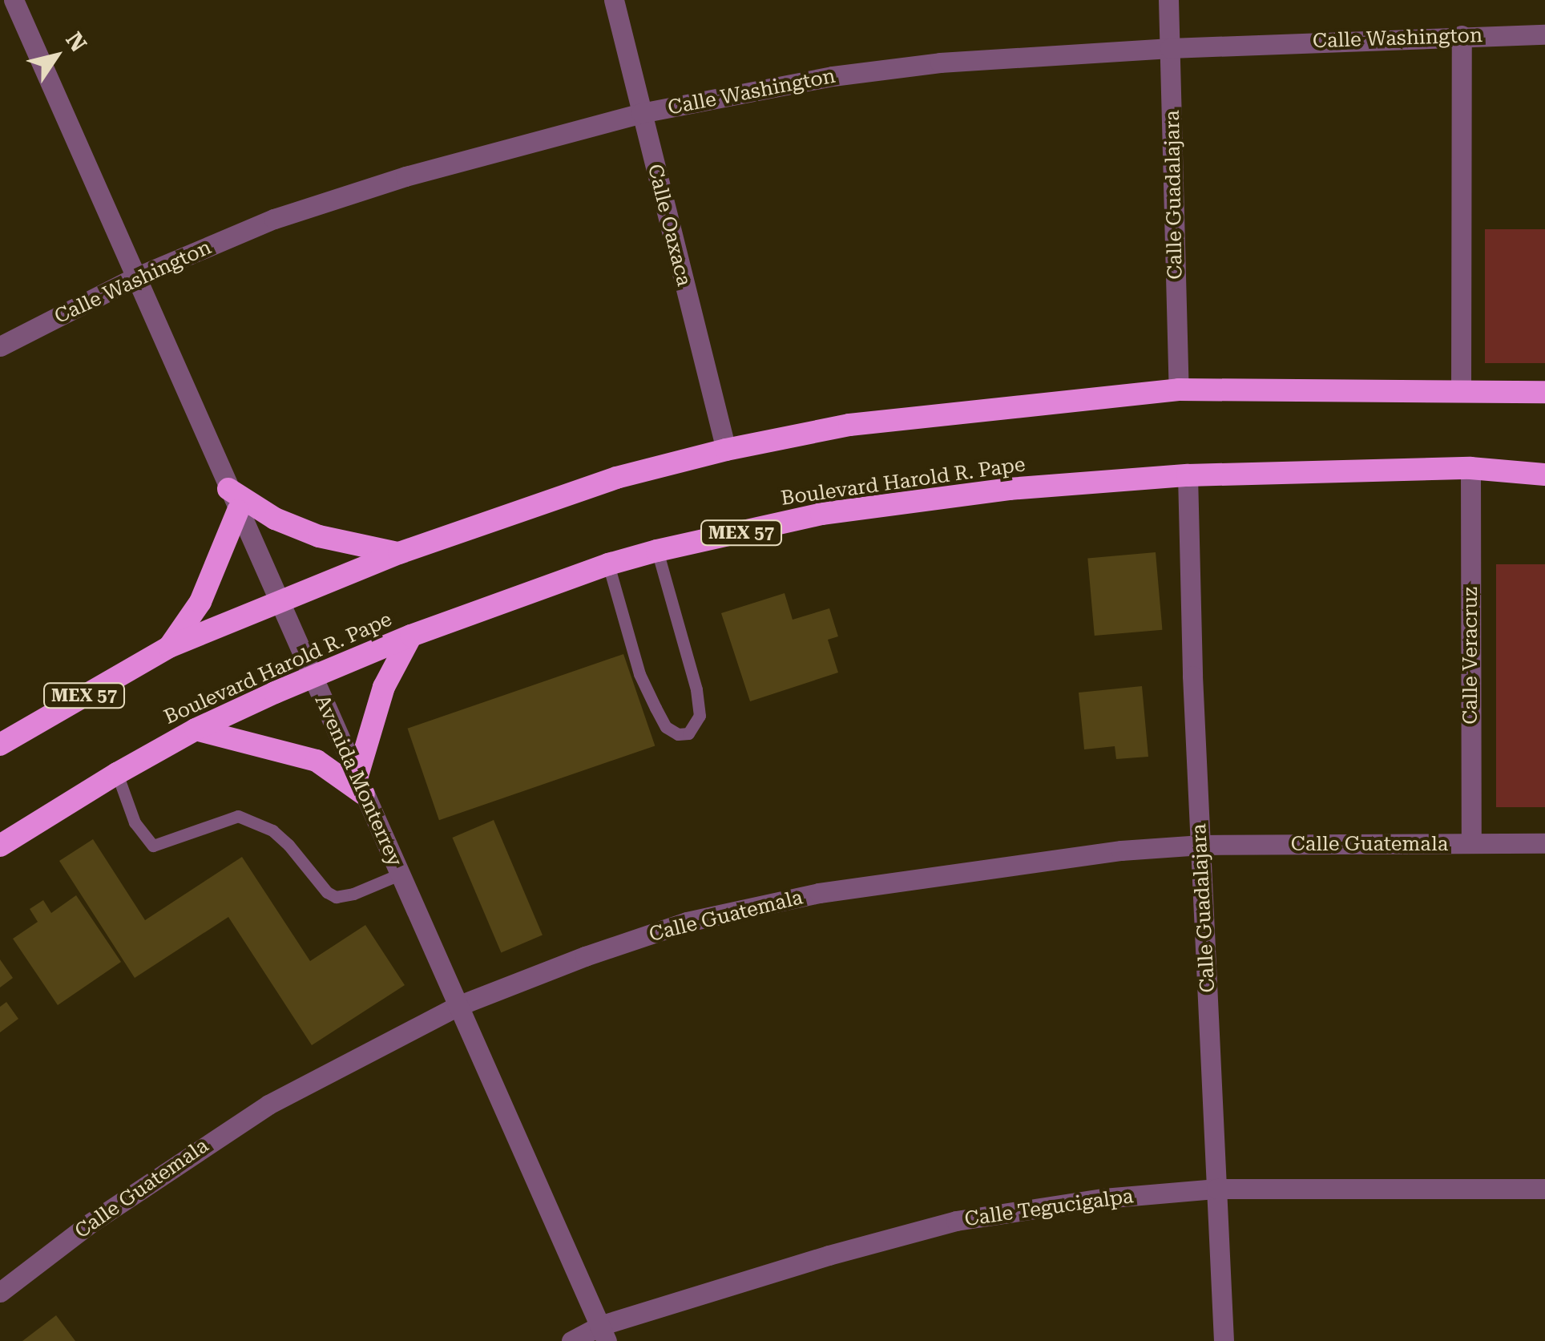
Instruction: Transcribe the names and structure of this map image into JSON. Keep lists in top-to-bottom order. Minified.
{"streets":{"highway":["Boulevard Harold R. Pape","MEX 57"],"street":["Calle Washington","Calle Guadalajara","Calle Oaxaca","Calle Veracruz","Avenida Monterrey","Calle Guatemala","Calle Tegucigalpa"]},"crossings":[["Calle Washington","Calle Guadalajara"],["Calle Washington","Calle Oaxaca"],["Calle Washington","Avenida Monterrey"],["Calle Guadalajara","Boulevard Harold R. Pape"],["Calle Guadalajara","MEX 57"],["Calle Guadalajara","Calle Guatemala"],["Calle Guadalajara","Calle Tegucigalpa"],["Calle Oaxaca","MEX 57"],["Boulevard Harold R. Pape","Calle Veracruz"],["Boulevard Harold R. Pape","Avenida Monterrey"],["MEX 57","Avenida Monterrey"],["Calle Veracruz","Calle Guatemala"],["Avenida Monterrey","Calle Guatemala"],["Avenida Monterrey","Calle Tegucigalpa"]],"north":"top right"}
